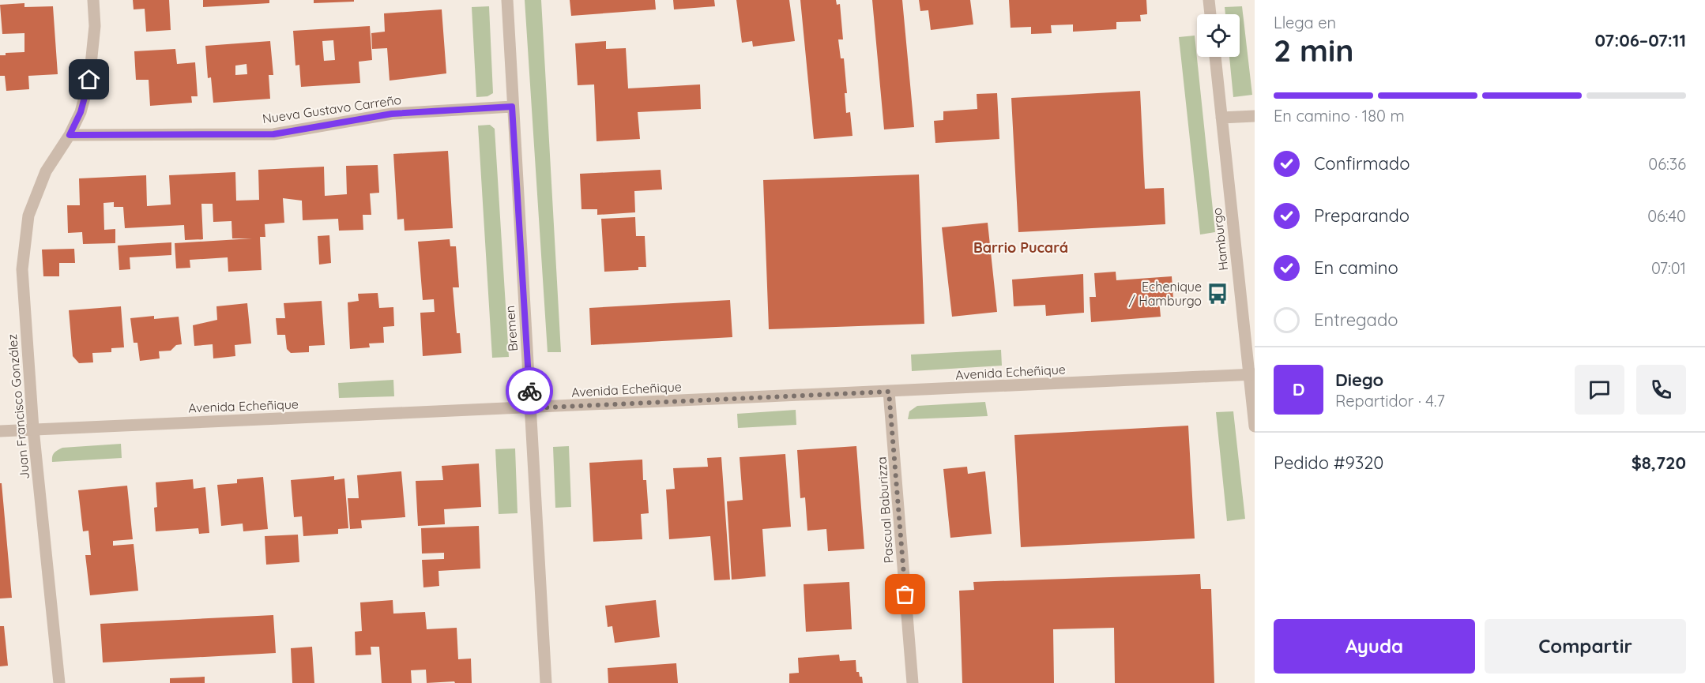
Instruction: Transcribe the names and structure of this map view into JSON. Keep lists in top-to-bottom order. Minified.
{"streets":{"street":["Nueva Gustavo Carreño","Hamburgo","Bremen","Avenida Echeñique","Juan Francisco González","Pascual Baburizza"]},"crossings":[["Nueva Gustavo Carreño","Bremen"],["Nueva Gustavo Carreño","Juan Francisco González"],["Hamburgo","Avenida Echeñique"],["Bremen","Avenida Echeñique"],["Avenida Echeñique","Juan Francisco González"],["Avenida Echeñique","Pascual Baburizza"]],"districts":["Barrio Pucará"],"places":{"bus stop":["Echenique / Hamburgo"]},"page":{"heading":["2 min","Llega en","07:06–07:11"],"panel":["Diego","Repartidor · 4.7","Pedido #9320","$8,720"],"bar":"En camino · 180 m","list":[["Confirmado","06:36"],["Preparando","06:40"],["En camino","07:01"],"Entregado"],"round":"D","buttons":["Ayuda","Compartir"]}}
